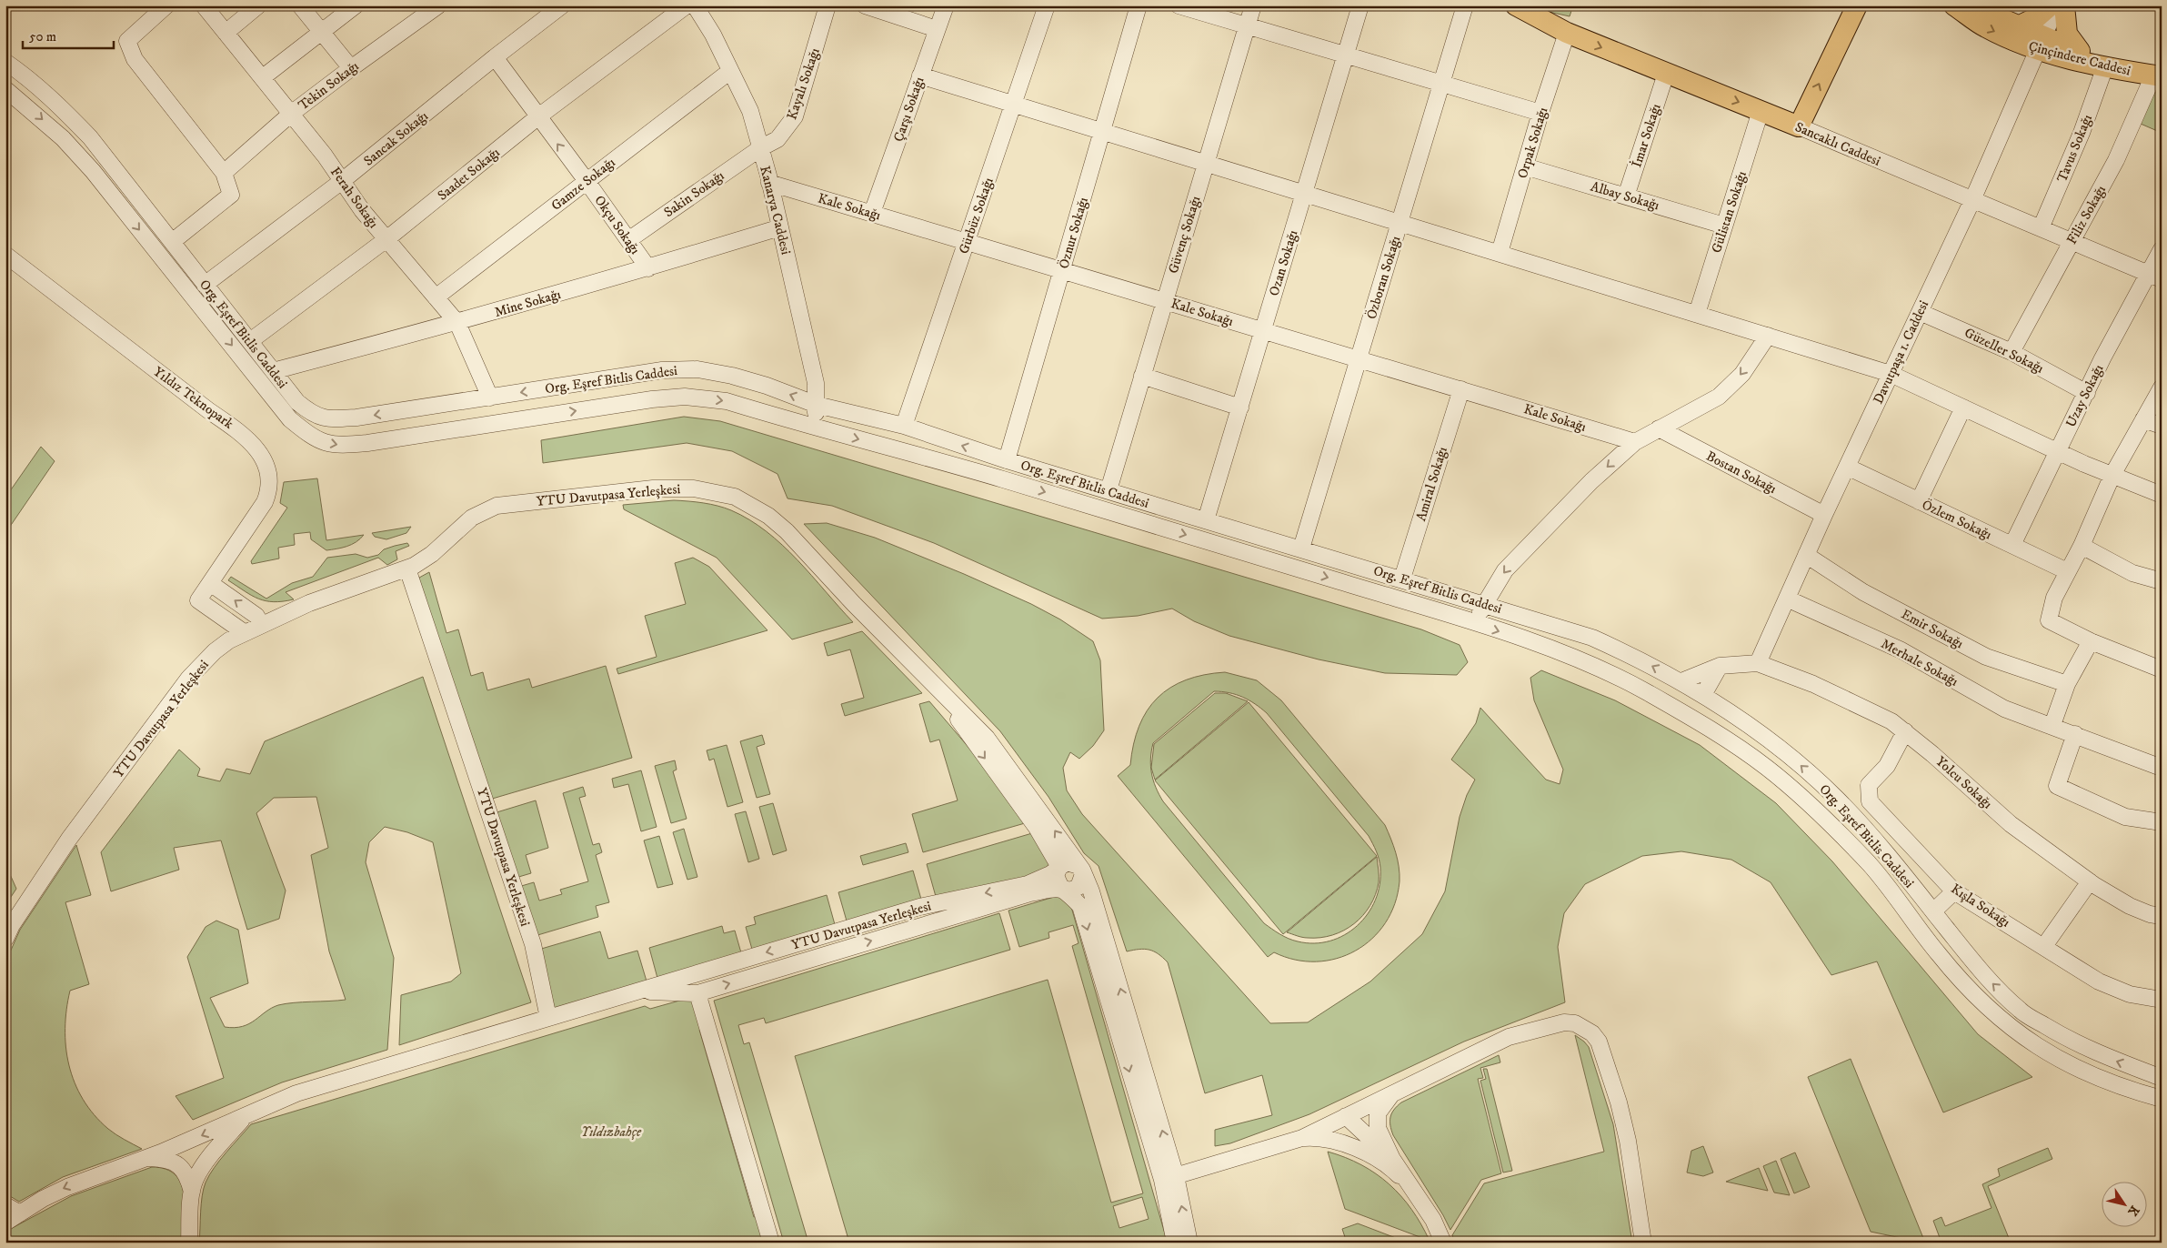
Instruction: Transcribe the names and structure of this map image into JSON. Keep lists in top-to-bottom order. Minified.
{"streets":{"main road":["Çinçindere Caddesi","Sancaklı Caddesi"],"street":["Kayalı Sokağı","Tekin Sokağı","Çarşı Sokağı","İmar Sokağı","Sancak Sokağı","Orpak Sokağı","Tavus Sokağı","Saadet Sokağı","Gamze Sokağı","Sakin Sokağı","Albay Sokağı","Ferah Sokağı","Kale Sokağı","Kanarya Caddesi","Gülistan Sokağı","Filiz Sokağı","Gürbüz Sokağı","Okçu Sokağı","Öznur Sokağı","Güvenç Sokağı","Ozan Sokağı","Özboran Sokağı","Mine Sokağı","Org. Eşref Bitlis Caddesi","Güzeller Sokağı","Davutpaşa 1. Caddesi","Uzay Sokağı","Yıldız Teknopark","Bostan Sokağı","Amiral Sokağı","YTU Davutpasa Yerleşkesi","Özlem Sokağı","Emir Sokağı","Merhale Sokağı","Yolcu Sokağı","Kışla Sokağı"]},"crossings":[["Çinçindere Caddesi","Tavus Sokağı"],["Çinçindere Caddesi","Filiz Sokağı"],["Çinçindere Caddesi","Davutpaşa 1. Caddesi"],["Kayalı Sokağı","Sakin Sokağı"],["Kayalı Sokağı","Kanarya Caddesi"],["Tekin Sokağı","Ferah Sokağı"],["Çarşı Sokağı","Kale Sokağı"],["İmar Sokağı","Sancaklı Caddesi"],["İmar Sokağı","Albay Sokağı"],["Sancak Sokağı","Ferah Sokağı"],["Sancak Sokağı","Okçu Sokağı"],["Sancak Sokağı","Org. Eşref Bitlis Caddesi"],["Orpak Sokağı","Sancaklı Caddesi"],["Orpak Sokağı","Albay Sokağı"],["Sancaklı Caddesi","Tavus Sokağı"],["Sancaklı Caddesi","Gülistan Sokağı"],["Sancaklı Caddesi","Filiz Sokağı"],["Sancaklı Caddesi","Davutpaşa 1. Caddesi"],["Sancaklı Caddesi","Uzay Sokağı"],["Saadet Sokağı","Ferah Sokağı"],["Saadet Sokağı","Okçu Sokağı"],["Saadet Sokağı","Org. Eşref Bitlis Caddesi"],["Gamze Sokağı","Ferah Sokağı"],["Gamze Sokağı","Kanarya Caddesi"],["Gamze Sokağı","Okçu Sokağı"],["Sakin Sokağı","Kanarya Caddesi"],["Sakin Sokağı","Okçu Sokağı"],["Albay Sokağı","Gülistan Sokağı"],["Ferah Sokağı","Mine Sokağı"],["Ferah Sokağı","Org. Eşref Bitlis Caddesi"],["Kale Sokağı","Kanarya Caddesi"],["Kale Sokağı","Gürbüz Sokağı"],["Kale Sokağı","Öznur Sokağı"],["Kale Sokağı","Güvenç Sokağı"],["Kale Sokağı","Ozan Sokağı"],["Kale Sokağı","Özboran Sokağı"],["Kale Sokağı","Amiral Sokağı"],["Kanarya Caddesi","Mine Sokağı"],["Kanarya Caddesi","Org. Eşref Bitlis Caddesi"],["Filiz Sokağı","Güzeller Sokağı"],["Gürbüz Sokağı","Org. Eşref Bitlis Caddesi"],["Okçu Sokağı","Mine Sokağı"],["Öznur Sokağı","Org. Eşref Bitlis Caddesi"],["Güvenç Sokağı","Org. Eşref Bitlis Caddesi"],["Ozan Sokağı","Org. Eşref Bitlis Caddesi"],["Özboran Sokağı","Org. Eşref Bitlis Caddesi"],["Mine Sokağı","Org. Eşref Bitlis Caddesi"],["Org. Eşref Bitlis Caddesi","Amiral Sokağı"],["Güzeller Sokağı","Davutpaşa 1. Caddesi"],["Güzeller Sokağı","Uzay Sokağı"],["Davutpaşa 1. Caddesi","Bostan Sokağı"],["Davutpaşa 1. Caddesi","Özlem Sokağı"],["Davutpaşa 1. Caddesi","Emir Sokağı"],["Davutpaşa 1. Caddesi","Merhale Sokağı"],["Davutpaşa 1. Caddesi","Yolcu Sokağı"],["Uzay Sokağı","Özlem Sokağı"],["Yıldız Teknopark","YTU Davutpasa Yerleşkesi"],["Yolcu Sokağı","Kışla Sokağı"]],"parks":["Yıldızbahçe"],"scale_bar":"50 m","north":"bottom right"}
